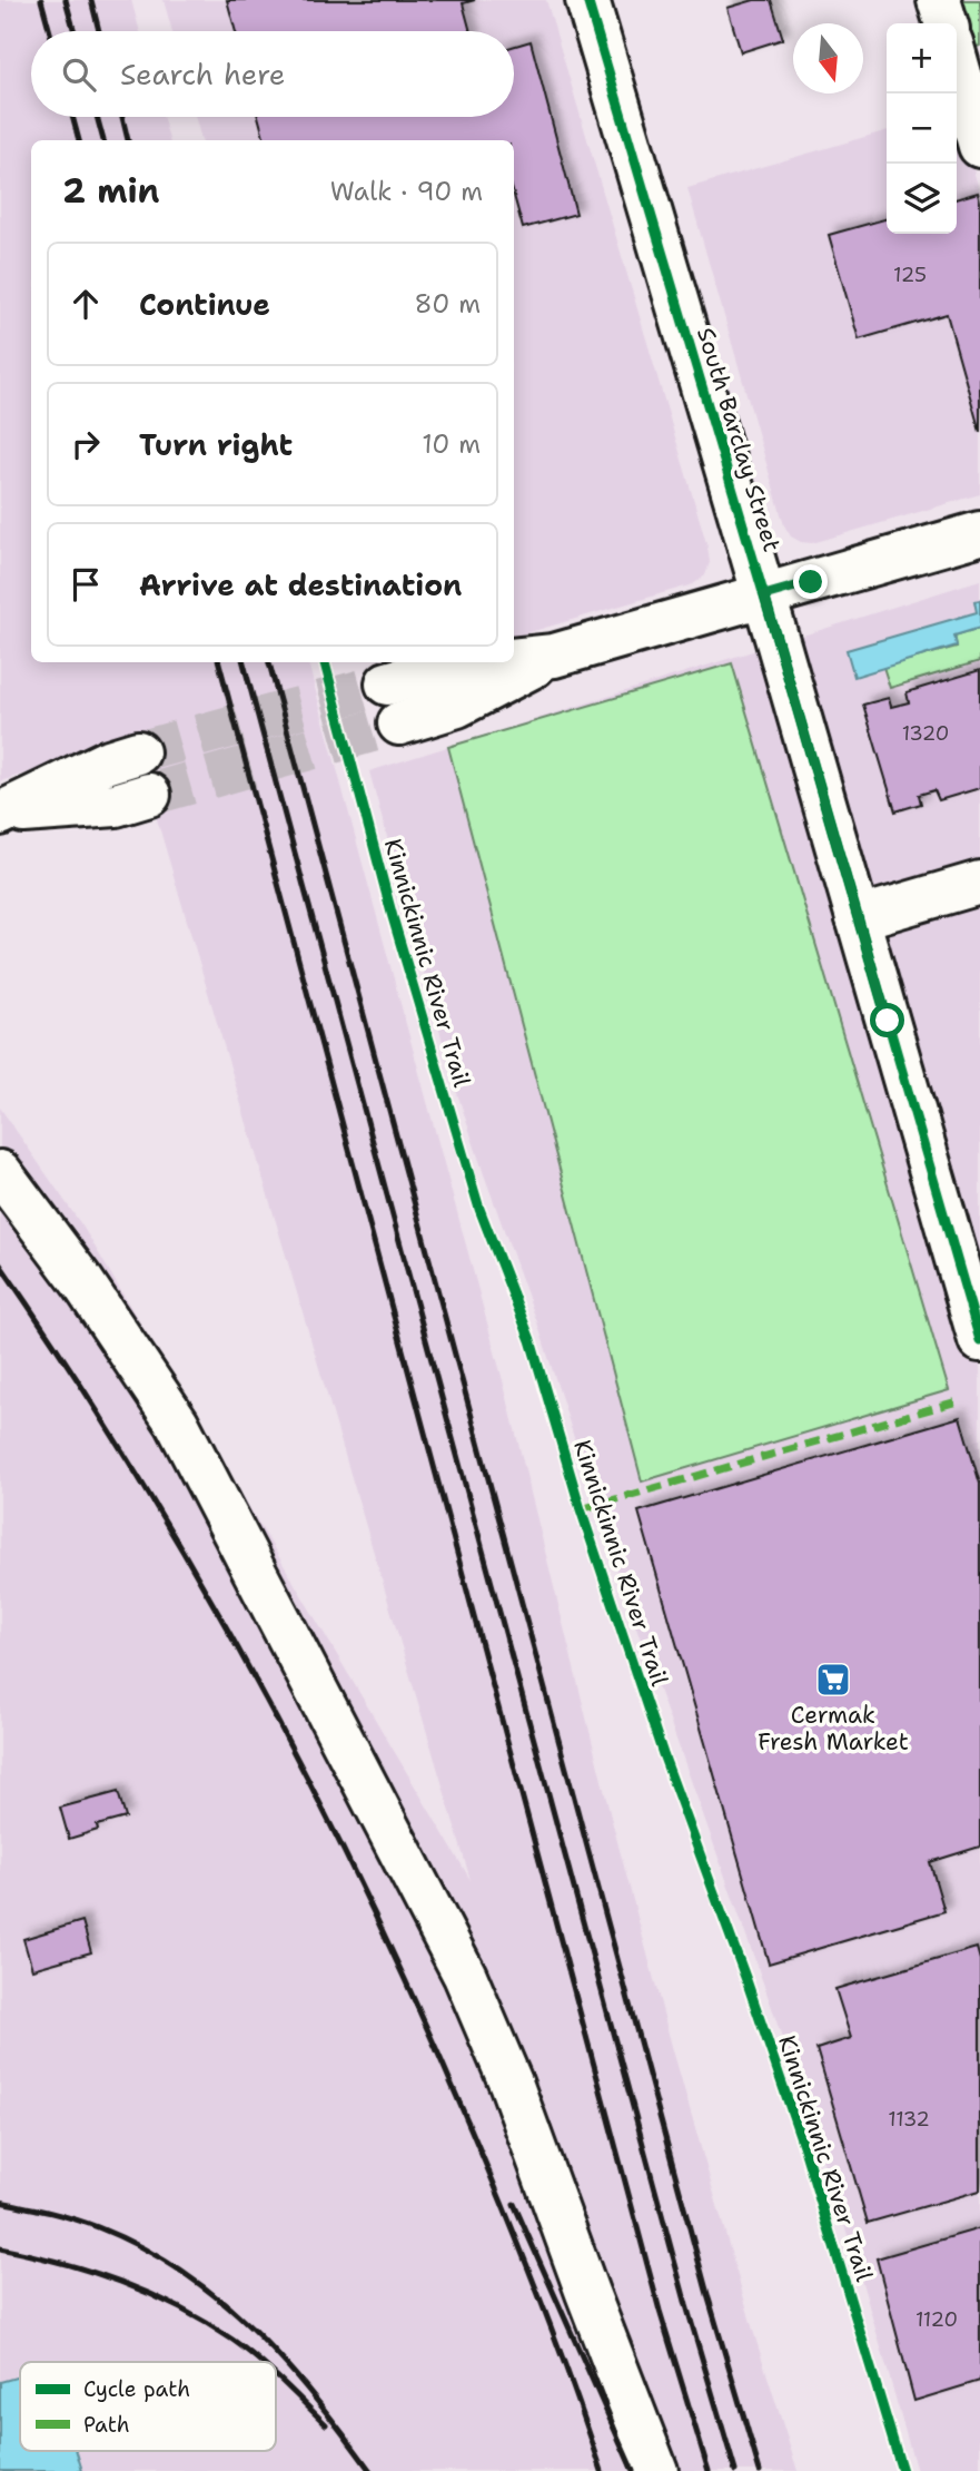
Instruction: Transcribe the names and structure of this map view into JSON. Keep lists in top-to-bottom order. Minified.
{"streets":{"street":["South Barclay Street"],"cycle path":["Kinnickinnic River Trail"]},"places":{"supermarket":["Cermak Fresh Market"]},"house_numbers":["125","1320","1132","1120"],"legend":["Cycle path","Path"],"north":"bottom","page":{"map_buttons":["+","−"],"search":"Search here","heading":["2 min","Walk · 90 m"],"list":[["Continue","80 m"],["Turn right","10 m"],"Arrive at destination"]}}
